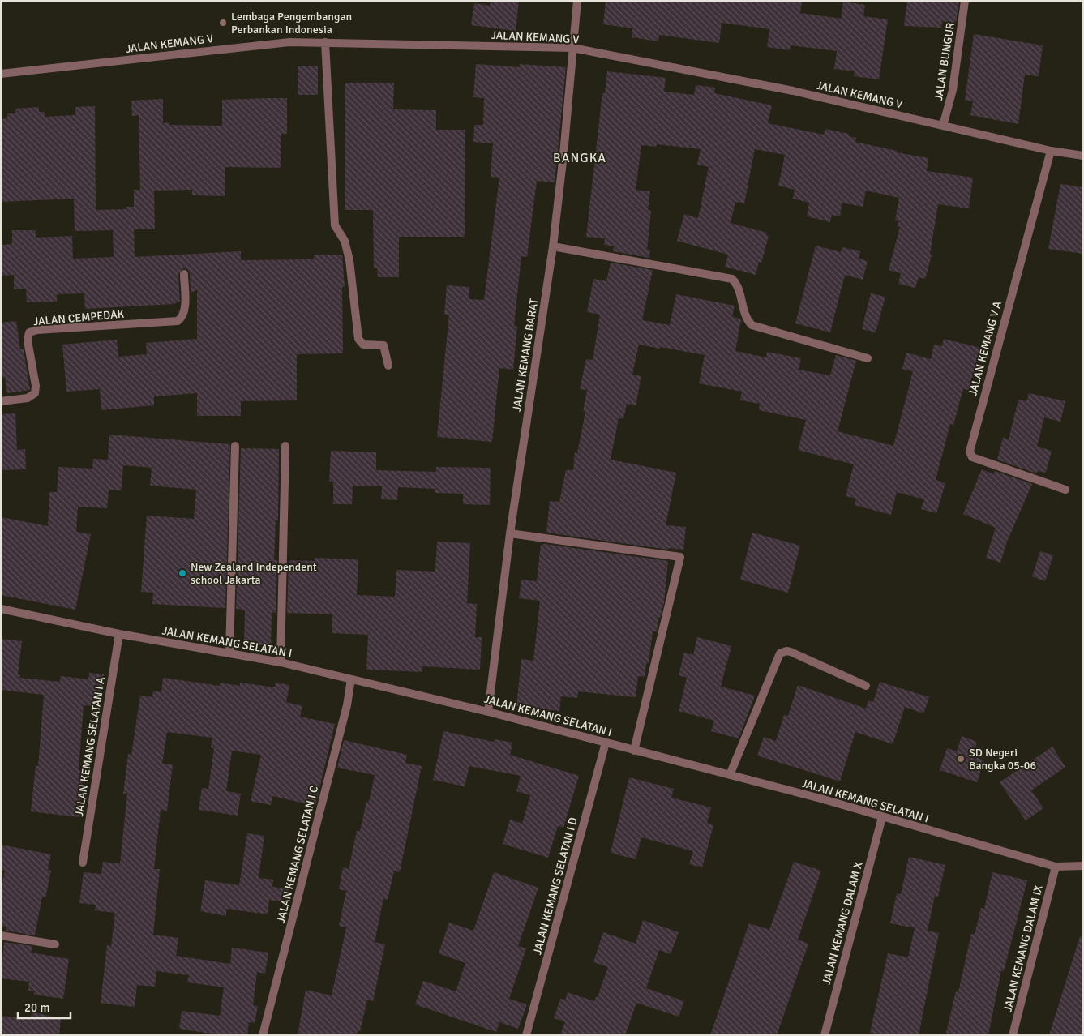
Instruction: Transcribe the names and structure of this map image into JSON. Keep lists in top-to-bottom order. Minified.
{"streets":{"street":["JALAN KEMANG V","JALAN BUNGUR","JALAN CEMPEDAK","JALAN KEMANG V A","JALAN KEMANG BARAT","JALAN KEMANG SELATAN I","JALAN KEMANG SELATAN I A","JALAN KEMANG SELATAN I C","JALAN KEMANG SELATAN I D","JALAN KEMANG DALAM X","JALAN KEMANG DALAM IX"]},"crossings":[["JALAN KEMANG V","JALAN BUNGUR"],["JALAN KEMANG V","JALAN KEMANG V A"],["JALAN KEMANG V","JALAN KEMANG BARAT"],["JALAN KEMANG BARAT","JALAN KEMANG SELATAN I"],["JALAN KEMANG SELATAN I","JALAN KEMANG SELATAN I A"],["JALAN KEMANG SELATAN I","JALAN KEMANG SELATAN I C"],["JALAN KEMANG SELATAN I","JALAN KEMANG SELATAN I D"],["JALAN KEMANG SELATAN I","JALAN KEMANG DALAM X"],["JALAN KEMANG SELATAN I","JALAN KEMANG DALAM IX"]],"districts":["BANGKA"],"places":["Lembaga Pengembangan Perbankan Indonesia","New Zealand Independent school Jakarta","SD Negeri Bangka 05-06"],"scale_bar":"20 m"}
